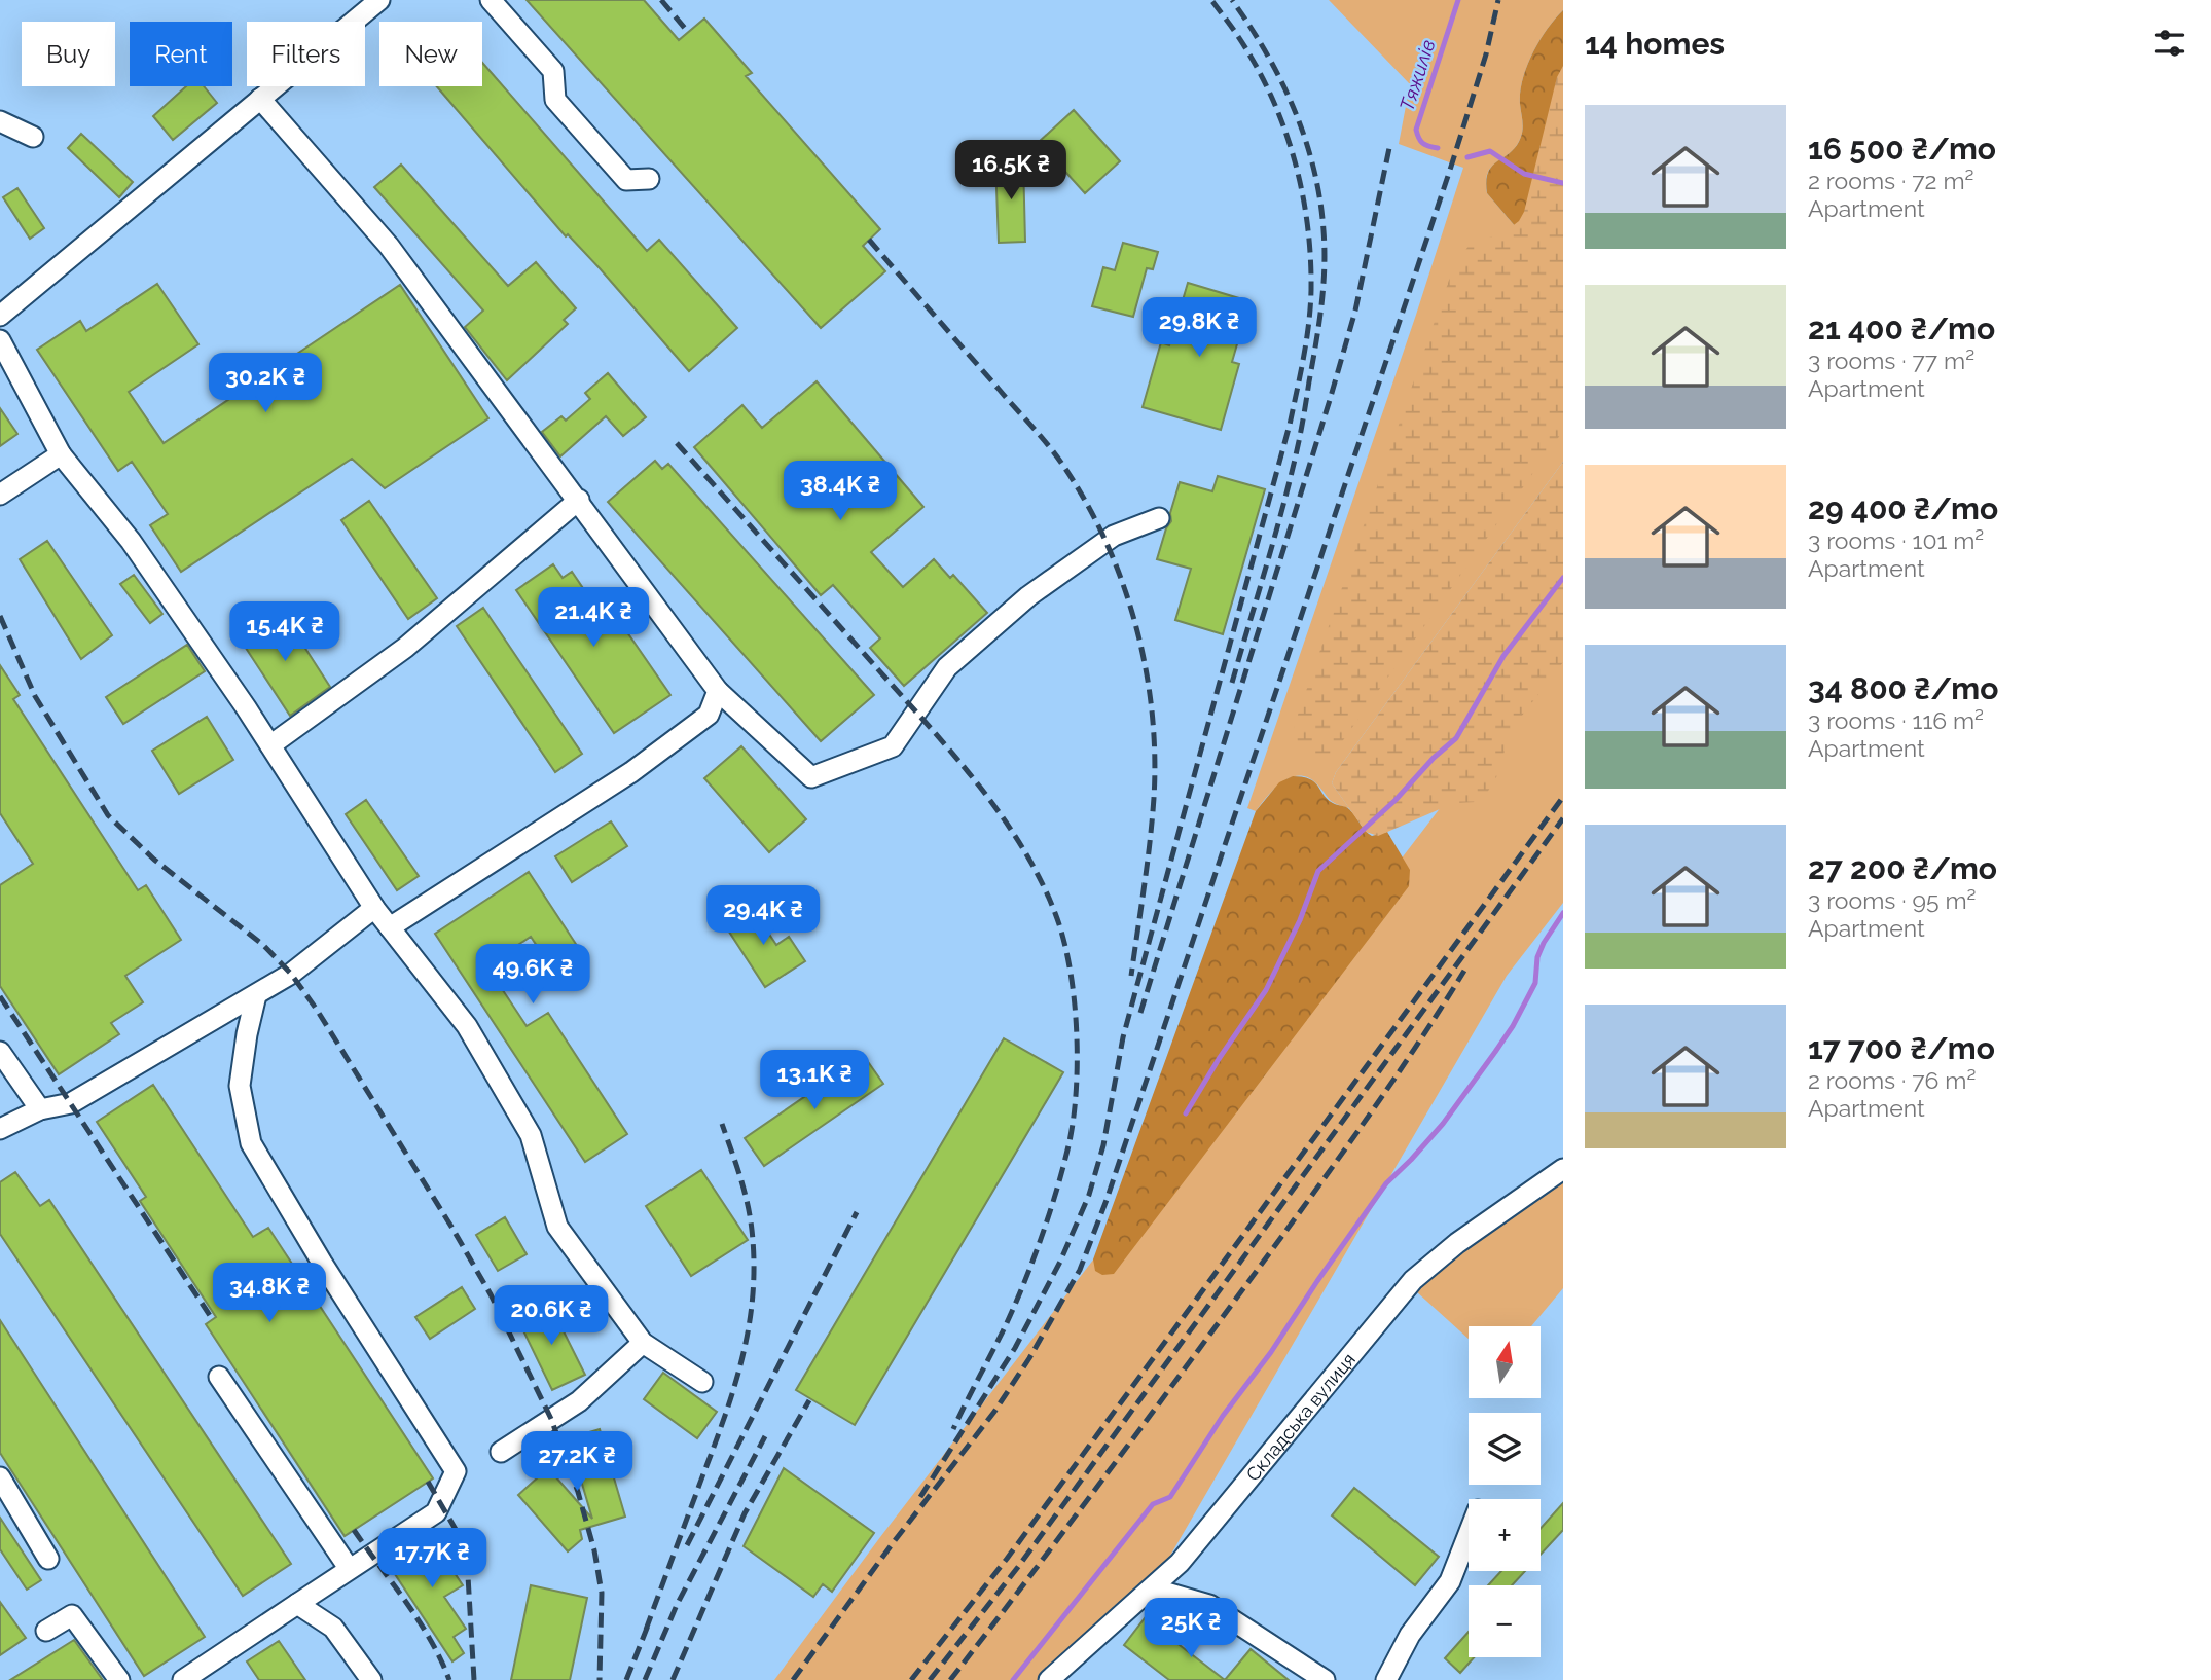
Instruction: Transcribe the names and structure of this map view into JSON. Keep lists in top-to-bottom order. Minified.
{"streets":{"street":["Складська вулиця"]},"water":["Тяжилів"],"north":"top","page":{"heading":"14 homes","chip":["Buy","Rent","Filters","New"],"list":[{"name":"16 500 ₴/mo","note":"2 rooms · 72 m² · Apartment"},{"name":"21 400 ₴/mo","note":"3 rooms · 77 m² · Apartment"},{"name":"29 400 ₴/mo","note":"3 rooms · 101 m² · Apartment"},{"name":"34 800 ₴/mo","note":"3 rooms · 116 m² · Apartment"},{"name":"27 200 ₴/mo","note":"3 rooms · 95 m² · Apartment"},{"name":"17 700 ₴/mo","note":"2 rooms · 76 m² · Apartment"}],"price":["16.5K ₴","29.8K ₴","30.2K ₴","38.4K ₴","21.4K ₴","15.4K ₴","29.4K ₴","49.6K ₴","13.1K ₴","34.8K ₴","20.6K ₴","27.2K ₴","17.7K ₴","25K ₴"],"map_buttons":["+","−"]}}
